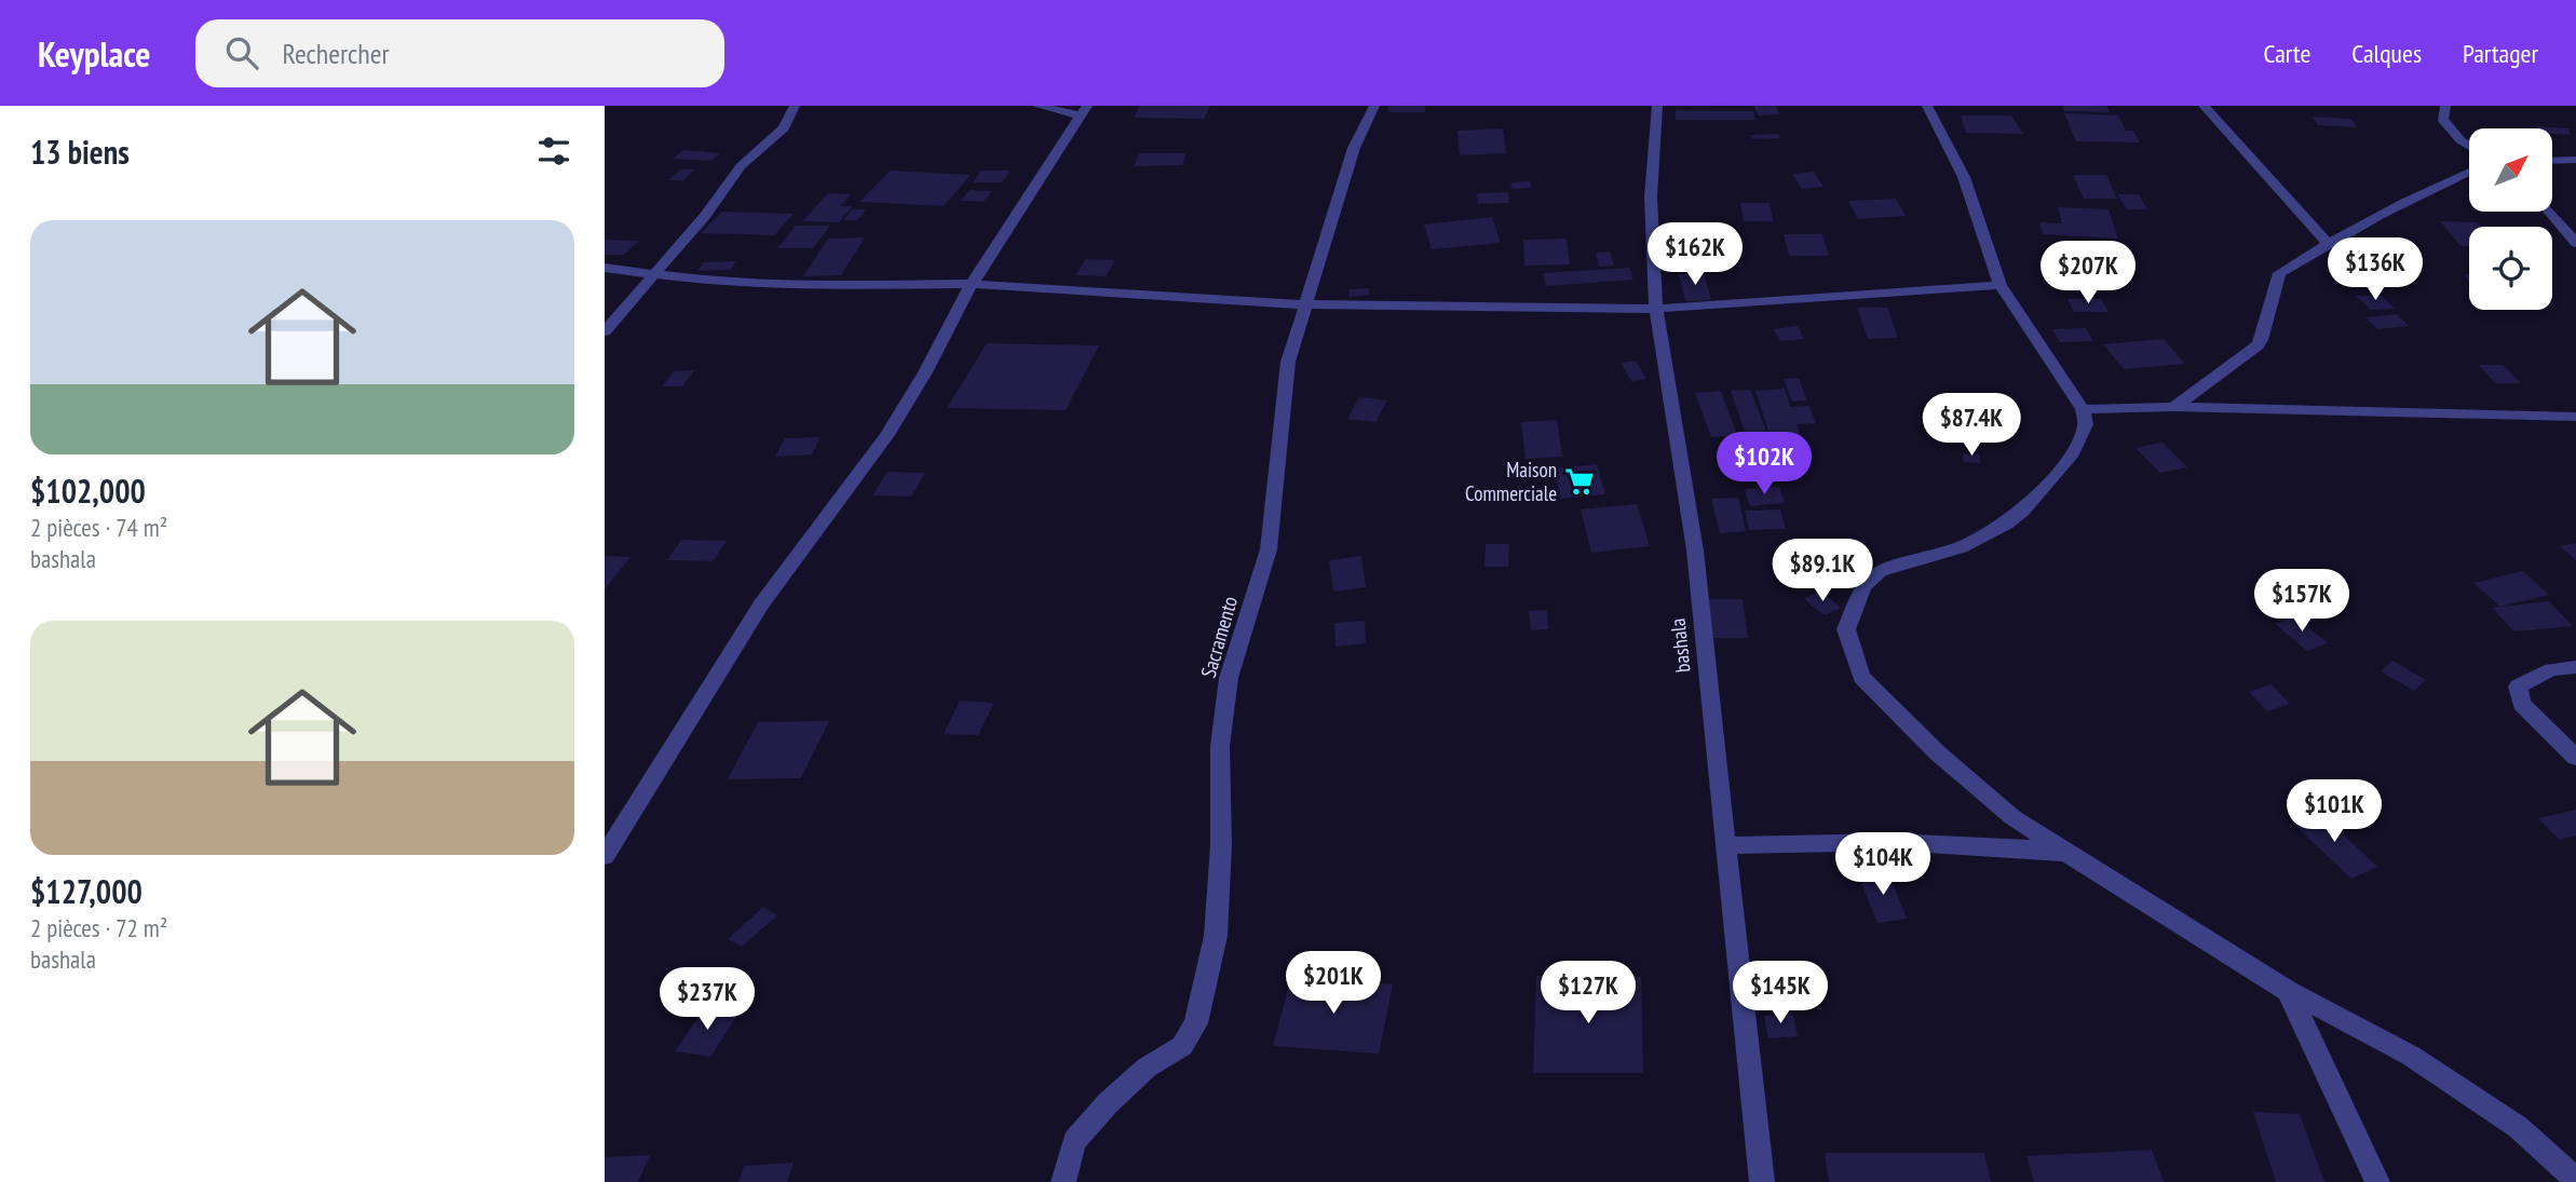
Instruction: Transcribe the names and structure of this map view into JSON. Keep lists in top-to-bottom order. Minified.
{"streets":{"street":["Sacramento","bashala"]},"places":{"supermarket":["Maison Commerciale"]},"north":"top right","page":{"header":"Keyplace","search":"Rechercher","nav":["Carte","Calques","Partager"],"heading":"13 biens","list":[{"name":"$102,000","note":"2 pièces · 74 m² · bashala"},{"name":"$127,000","note":"2 pièces · 72 m² · bashala"}],"price":["$162K","$136K","$207K","$87.4K","$102K","$89.1K","$157K","$101K","$104K","$201K","$127K","$145K","$237K"]}}
